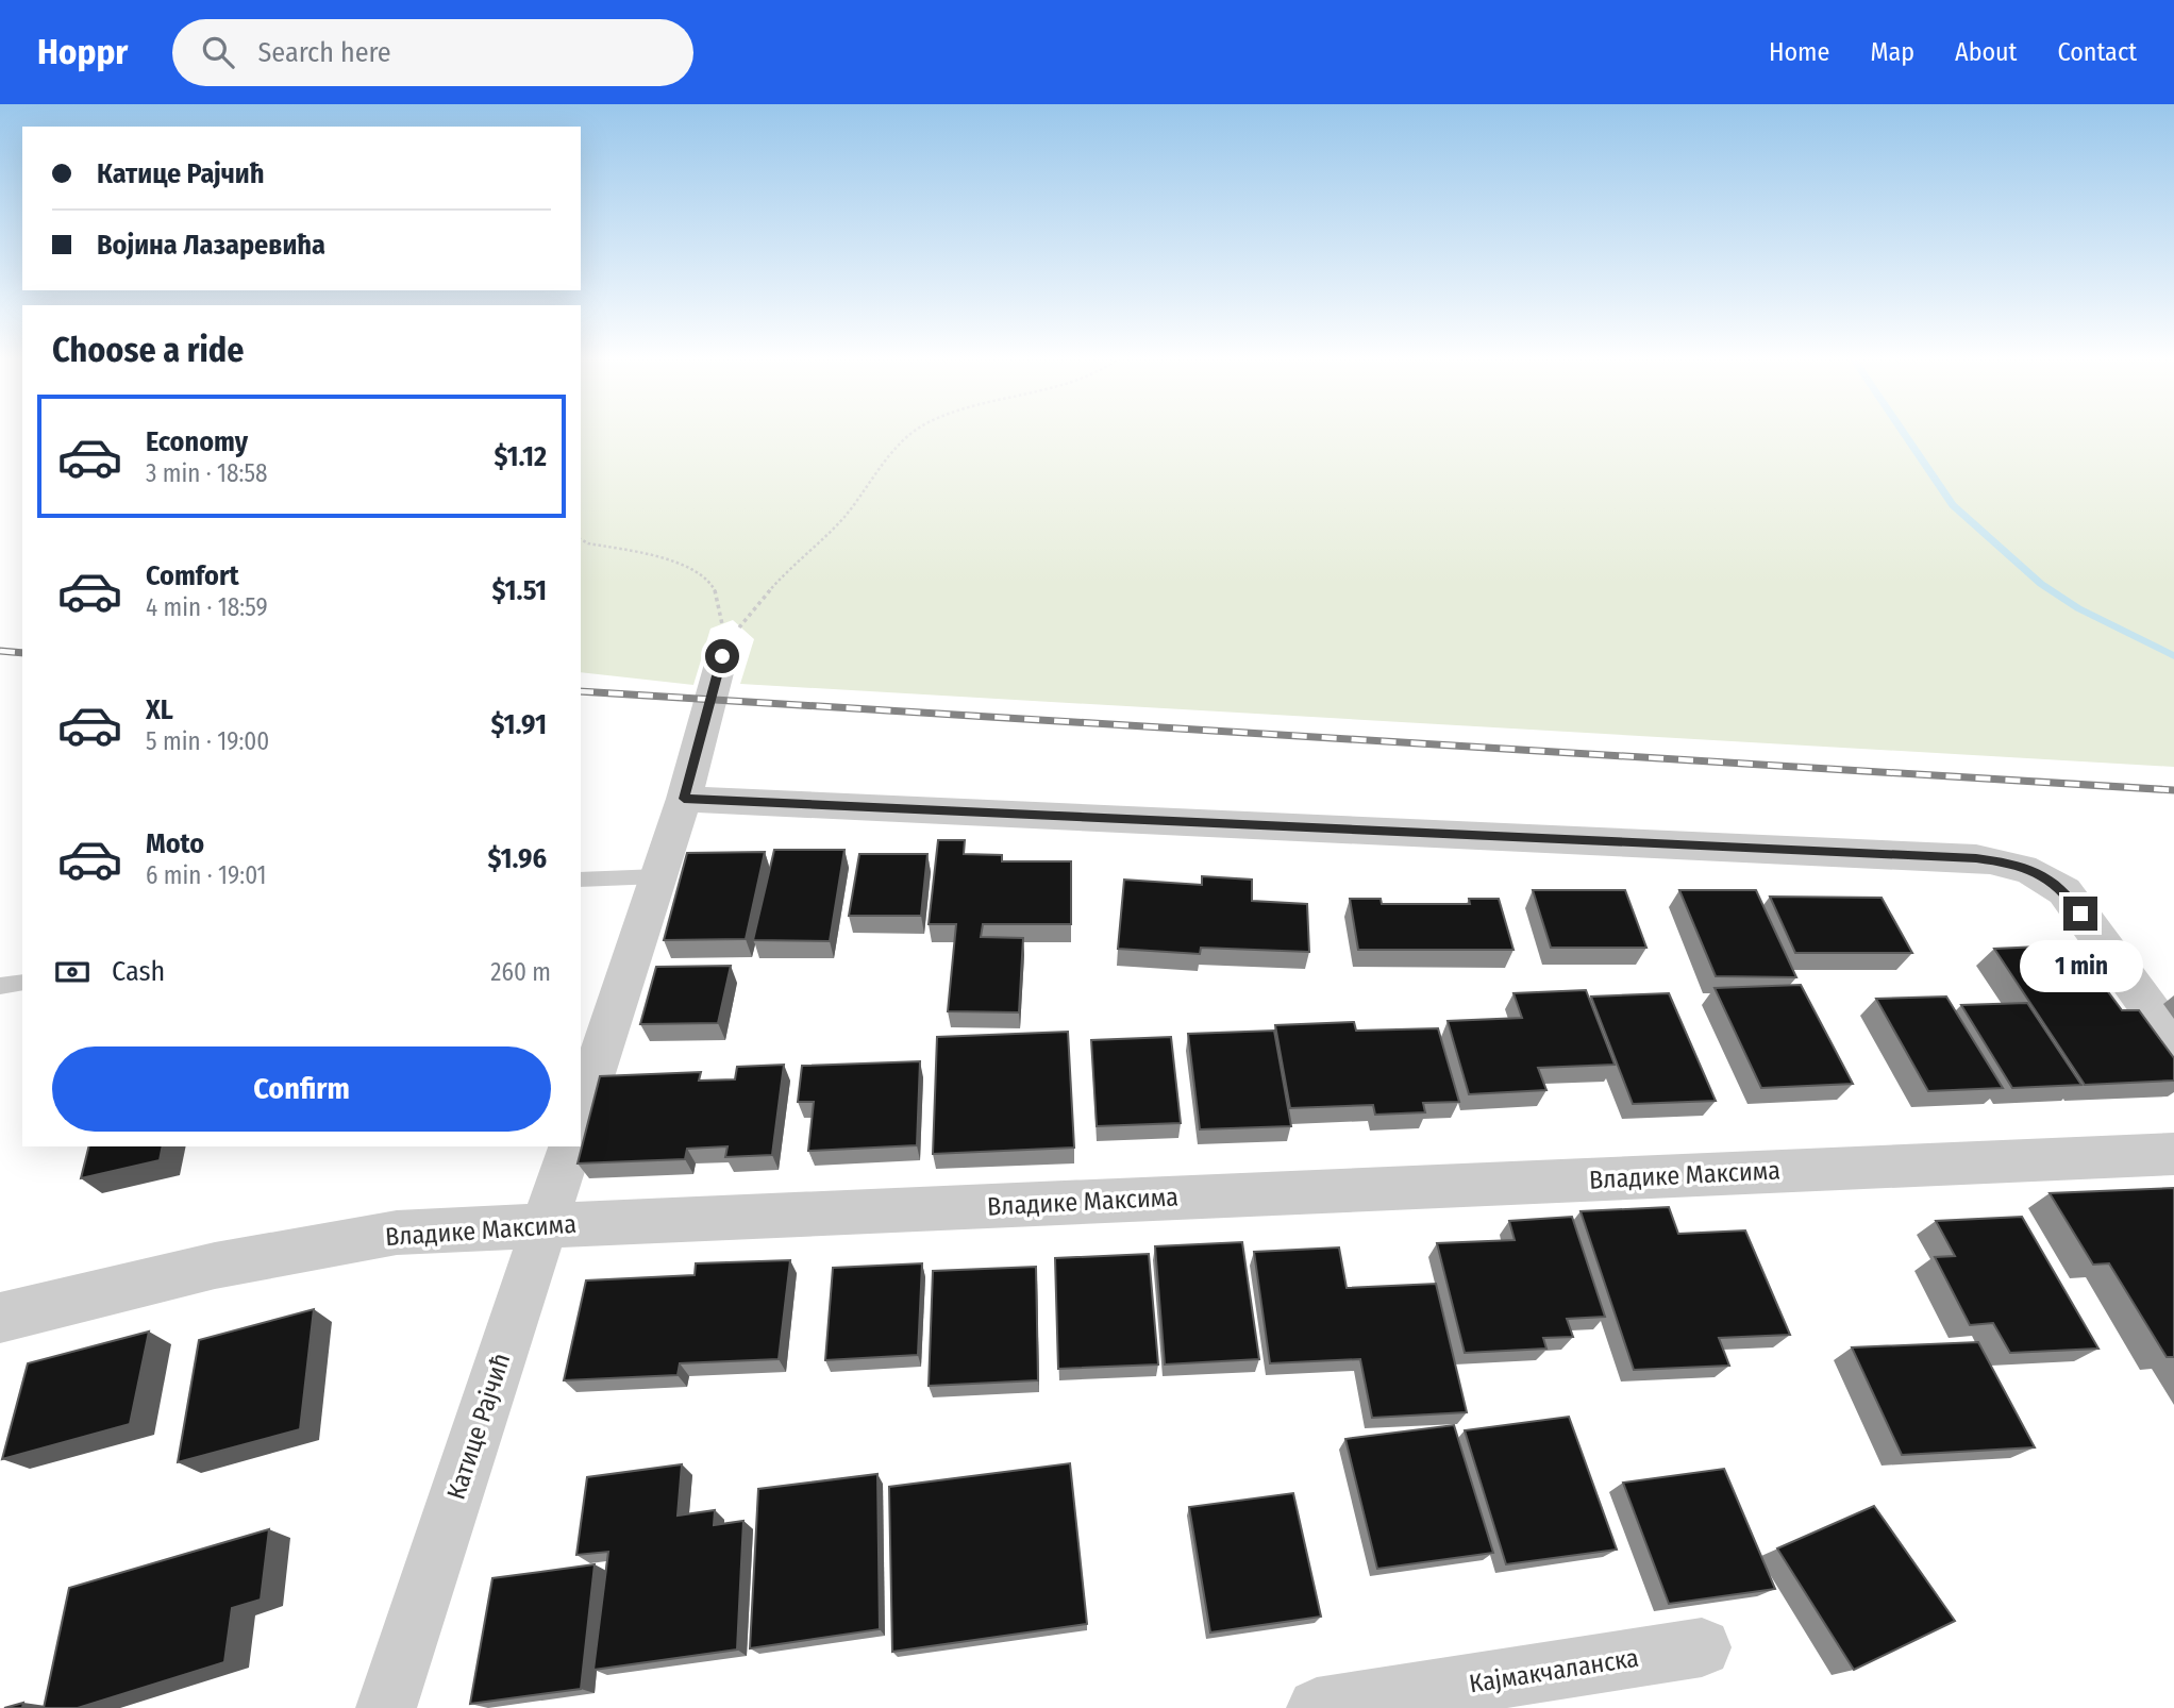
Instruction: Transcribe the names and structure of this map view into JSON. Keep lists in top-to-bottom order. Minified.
{"streets":{"street":["Владике Максима","Катице Рајчић","Кајмакчаланска"]},"crossings":[["Владике Максима","Катице Рајчић"]],"page":{"header":"Hoppr","search":"Search here","nav":["Home","Map","About","Contact"],"banner":["Катице Рајчић","Војина Лазаревића"],"heading":"Choose a ride","list":[{"name":"Economy","note":"3 min · 18:58","value":"$1.12"},{"name":"Comfort","note":"4 min · 18:59","value":"$1.51"},{"name":"XL","note":"5 min · 19:00","value":"$1.91"},{"name":"Moto","note":"6 min · 19:01","value":"$1.96"}],"pay":["Cash","260 m"],"bubble":"1 min","buttons":"Confirm"}}
